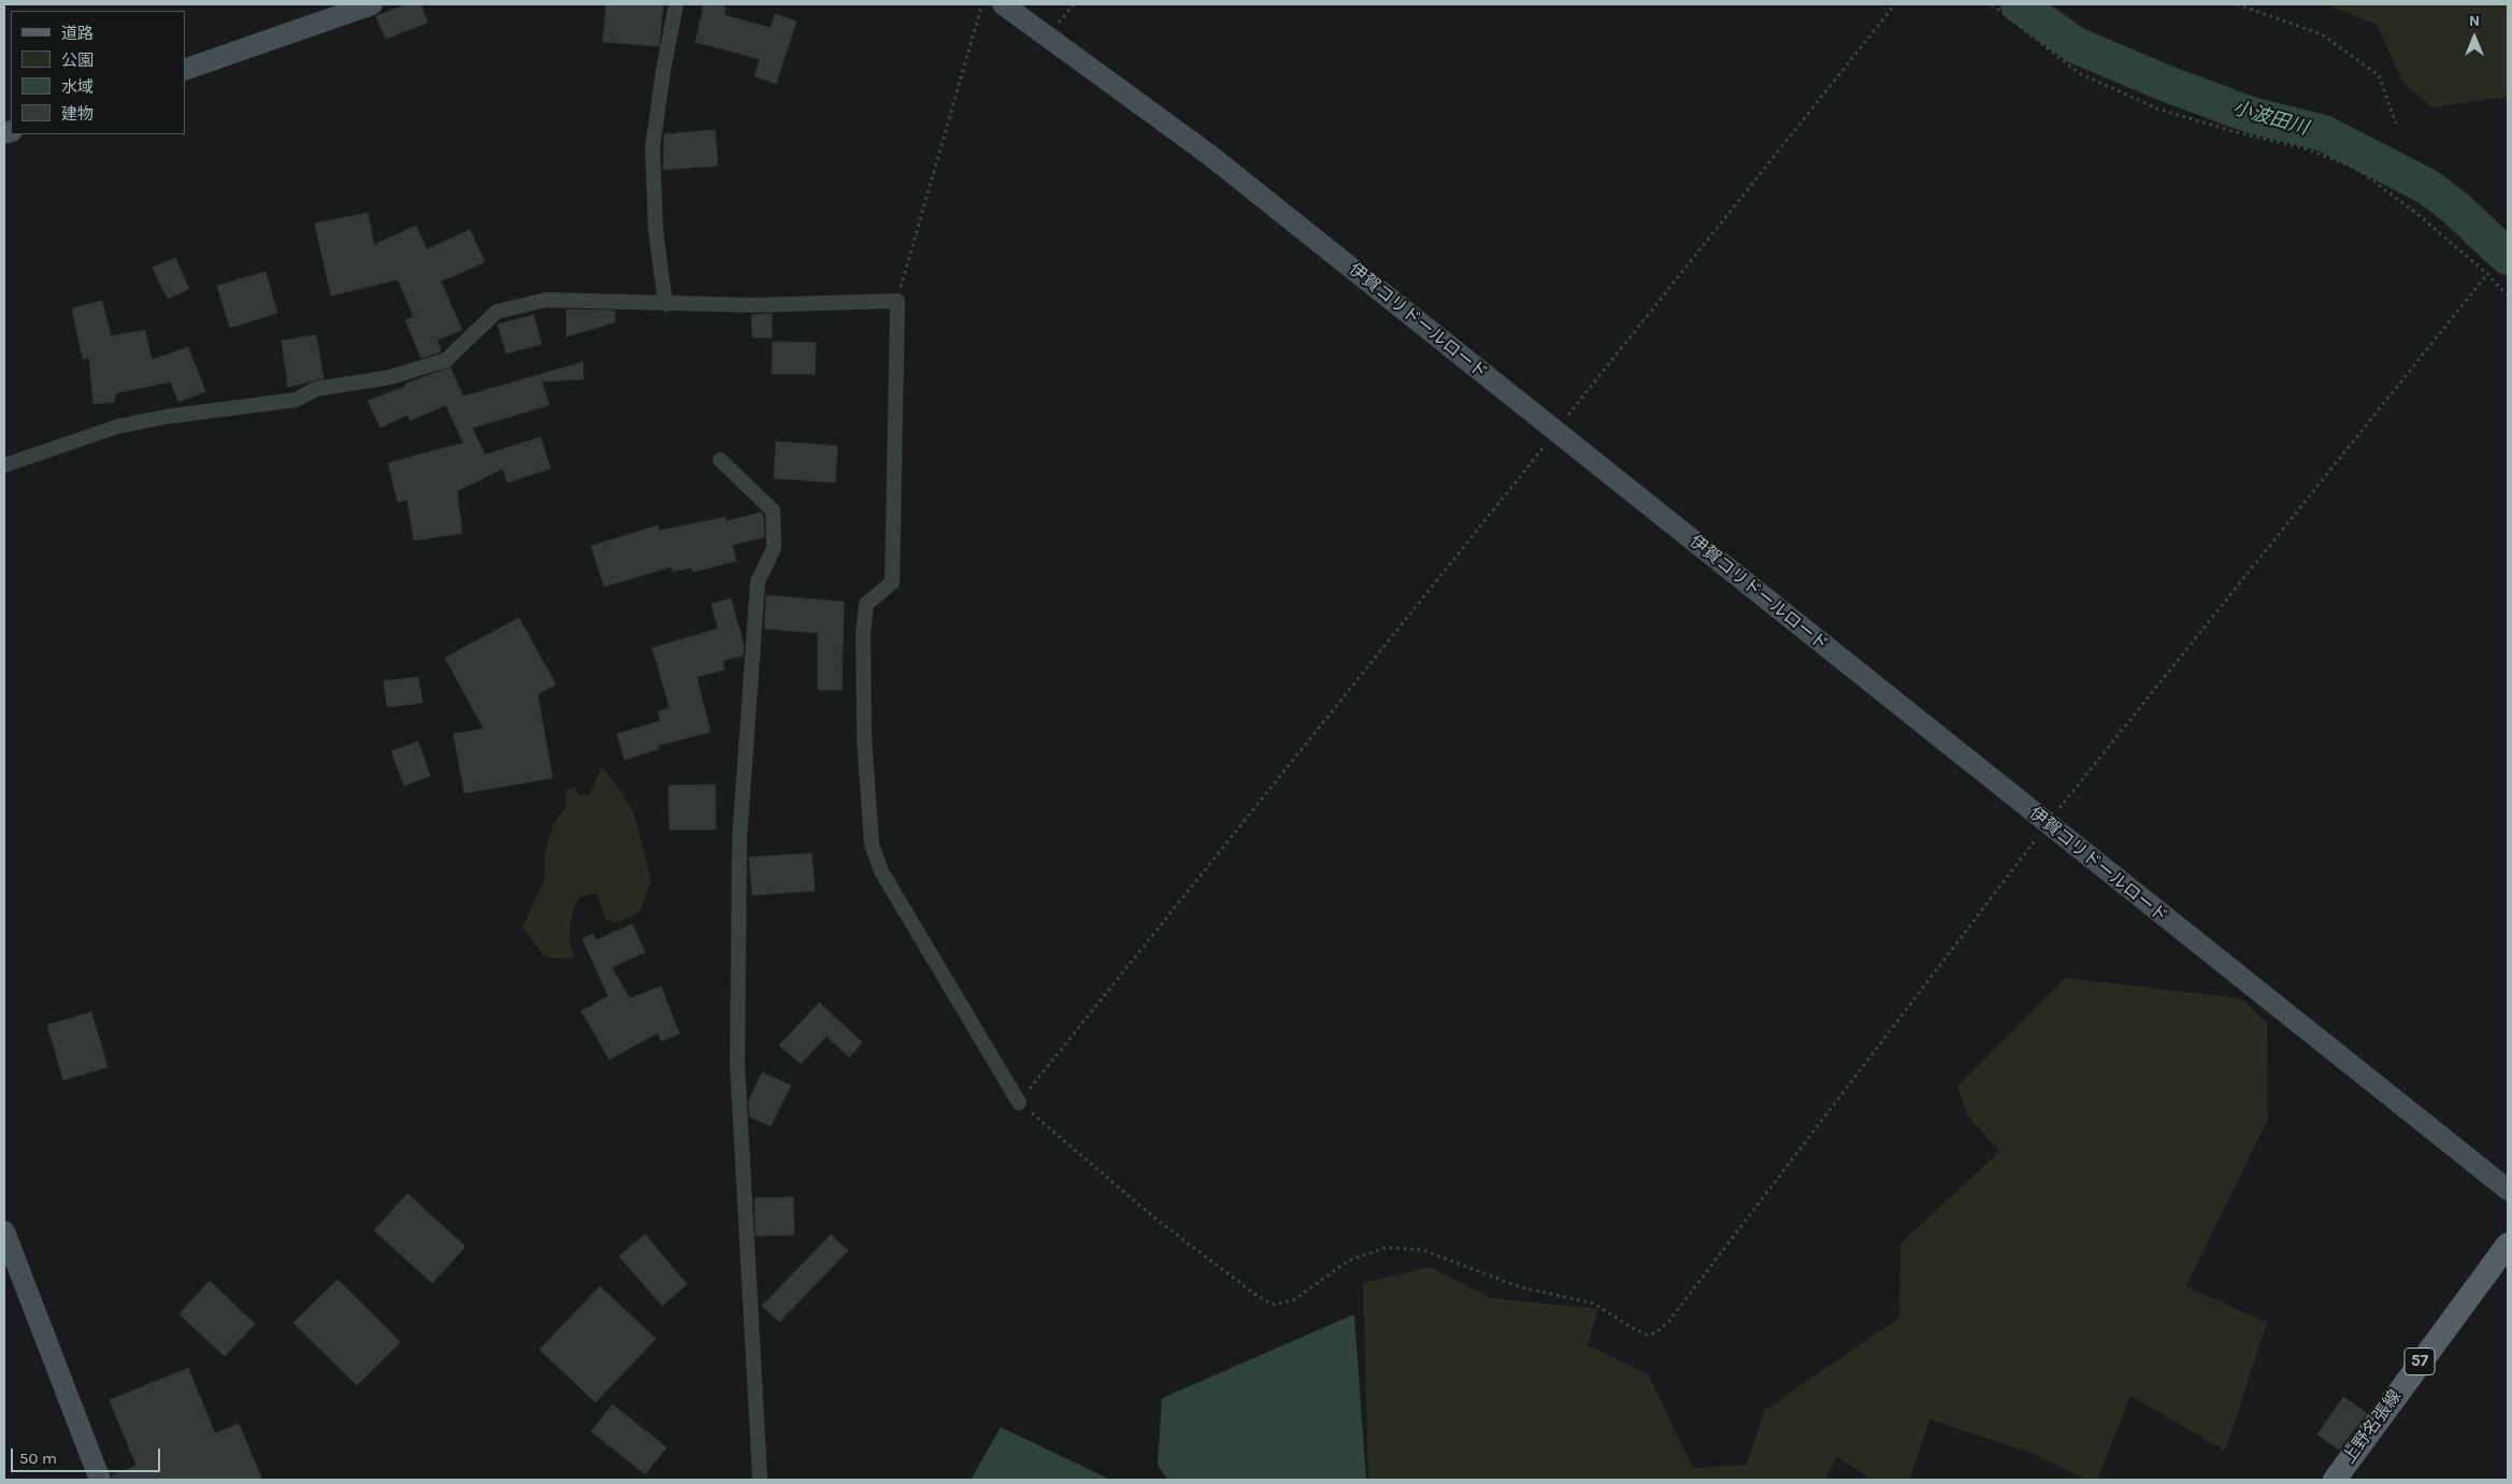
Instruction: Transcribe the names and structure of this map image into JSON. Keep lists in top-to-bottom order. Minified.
{"streets":{"main road":["57","上野名張線"],"street":["伊賀コリドールロード"]},"water":["小波田川"],"legend":["道路","公園","水域","建物"],"scale_bar":"50 m","north":"top"}
